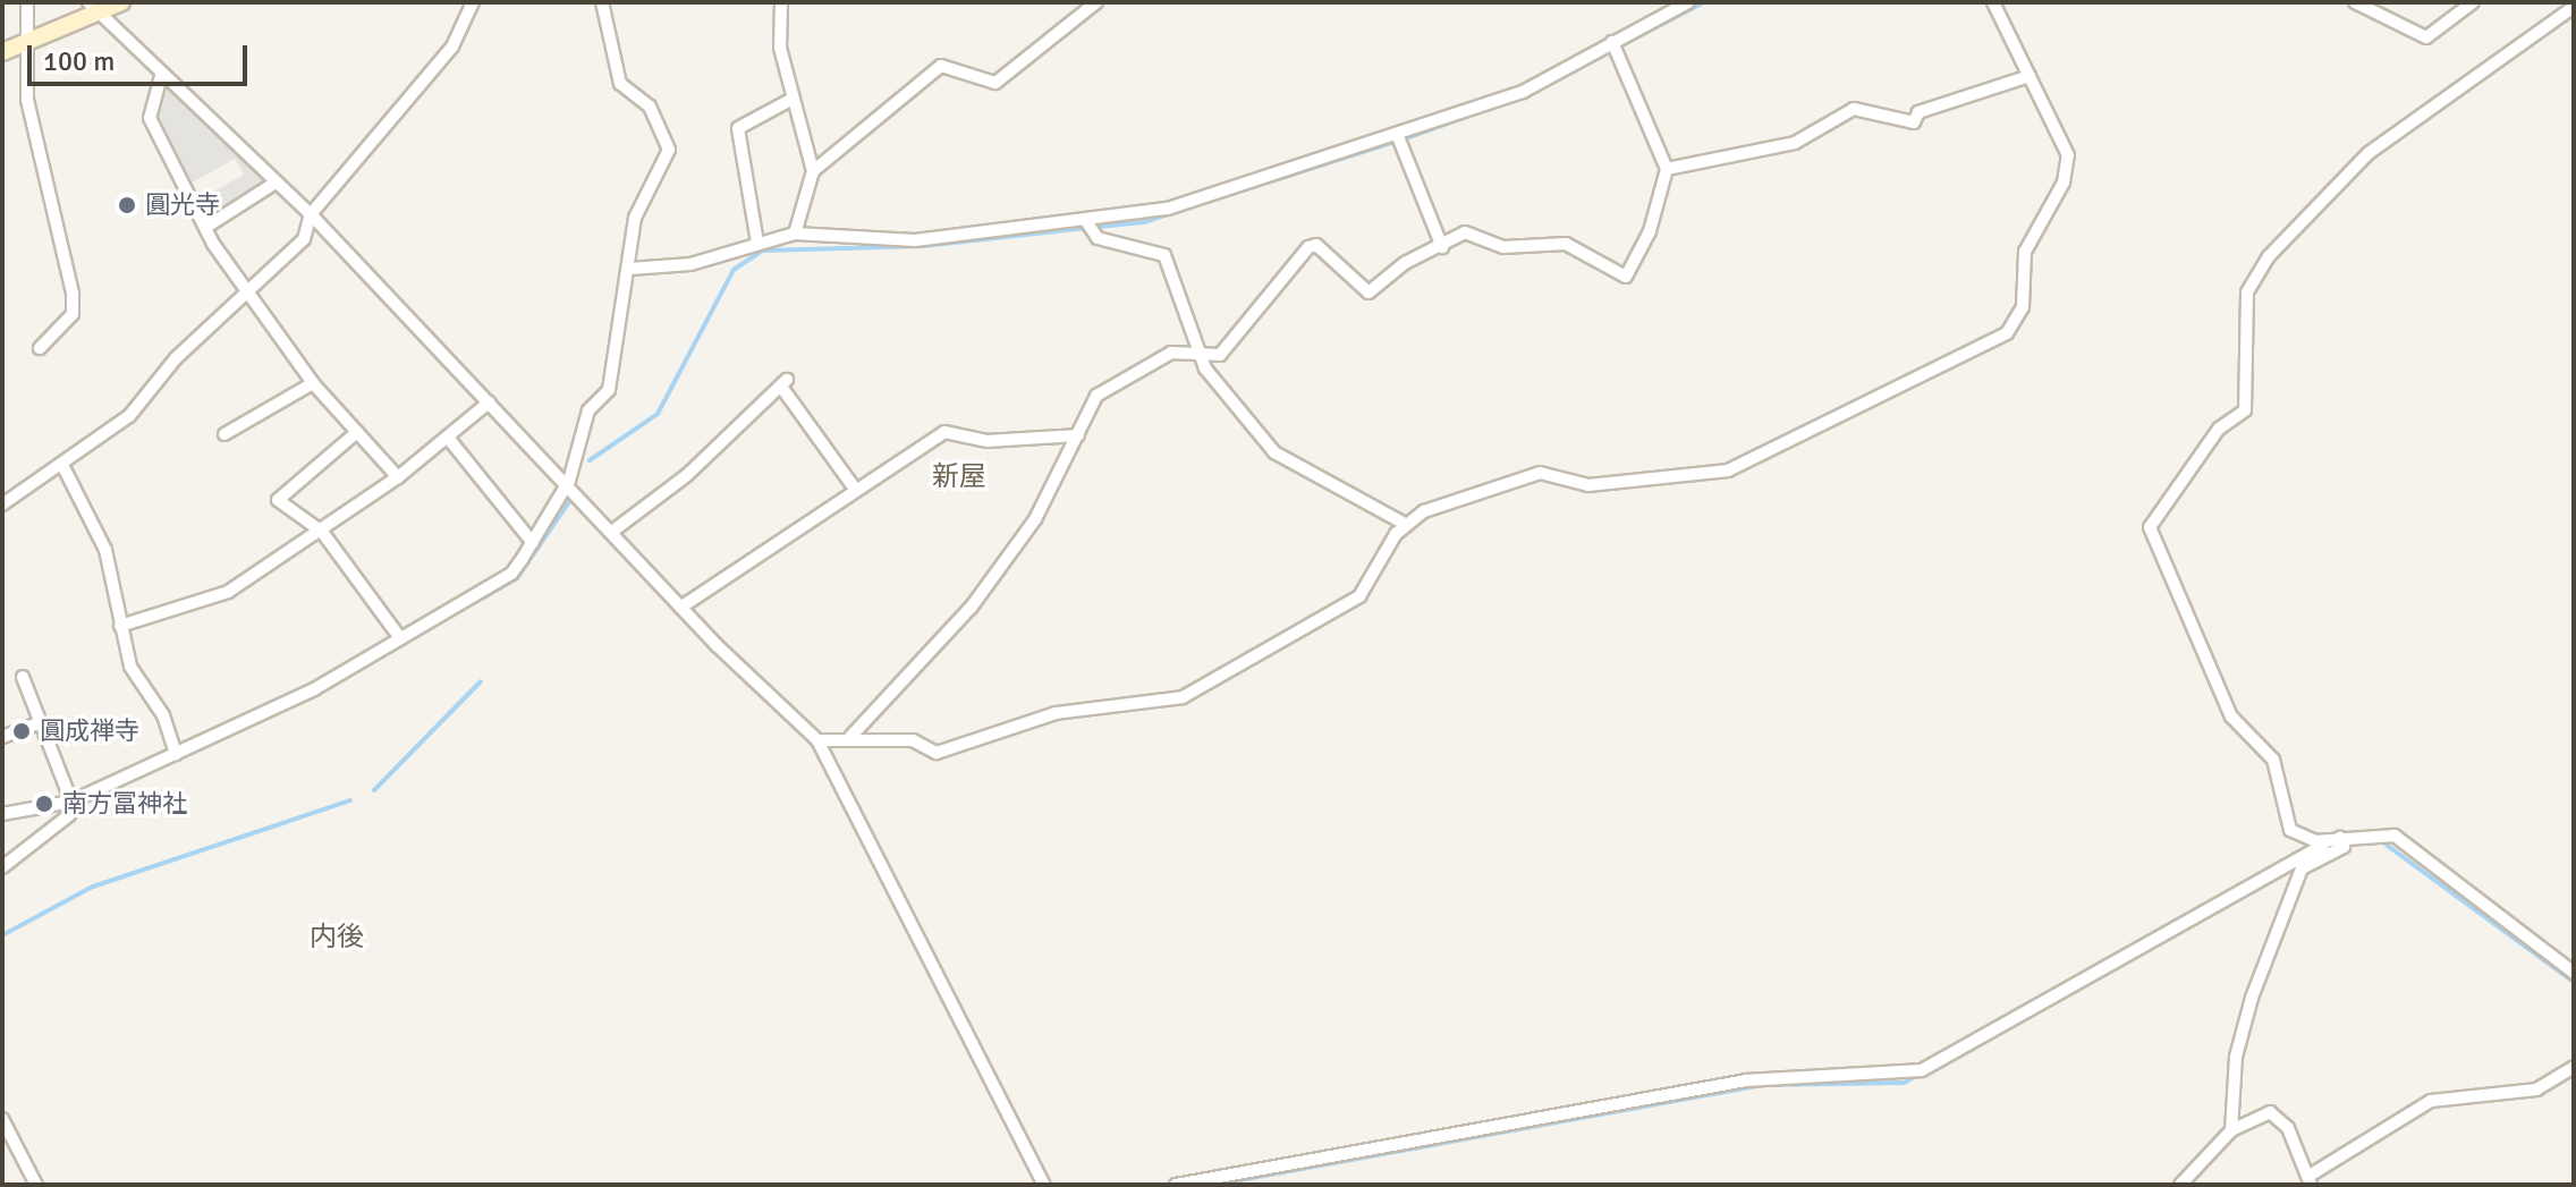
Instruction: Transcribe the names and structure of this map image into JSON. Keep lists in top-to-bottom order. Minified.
{"districts":["新屋","内後"],"places":["圓光寺","圓成禅寺","南方冨神社"],"scale_bar":"100 m"}
